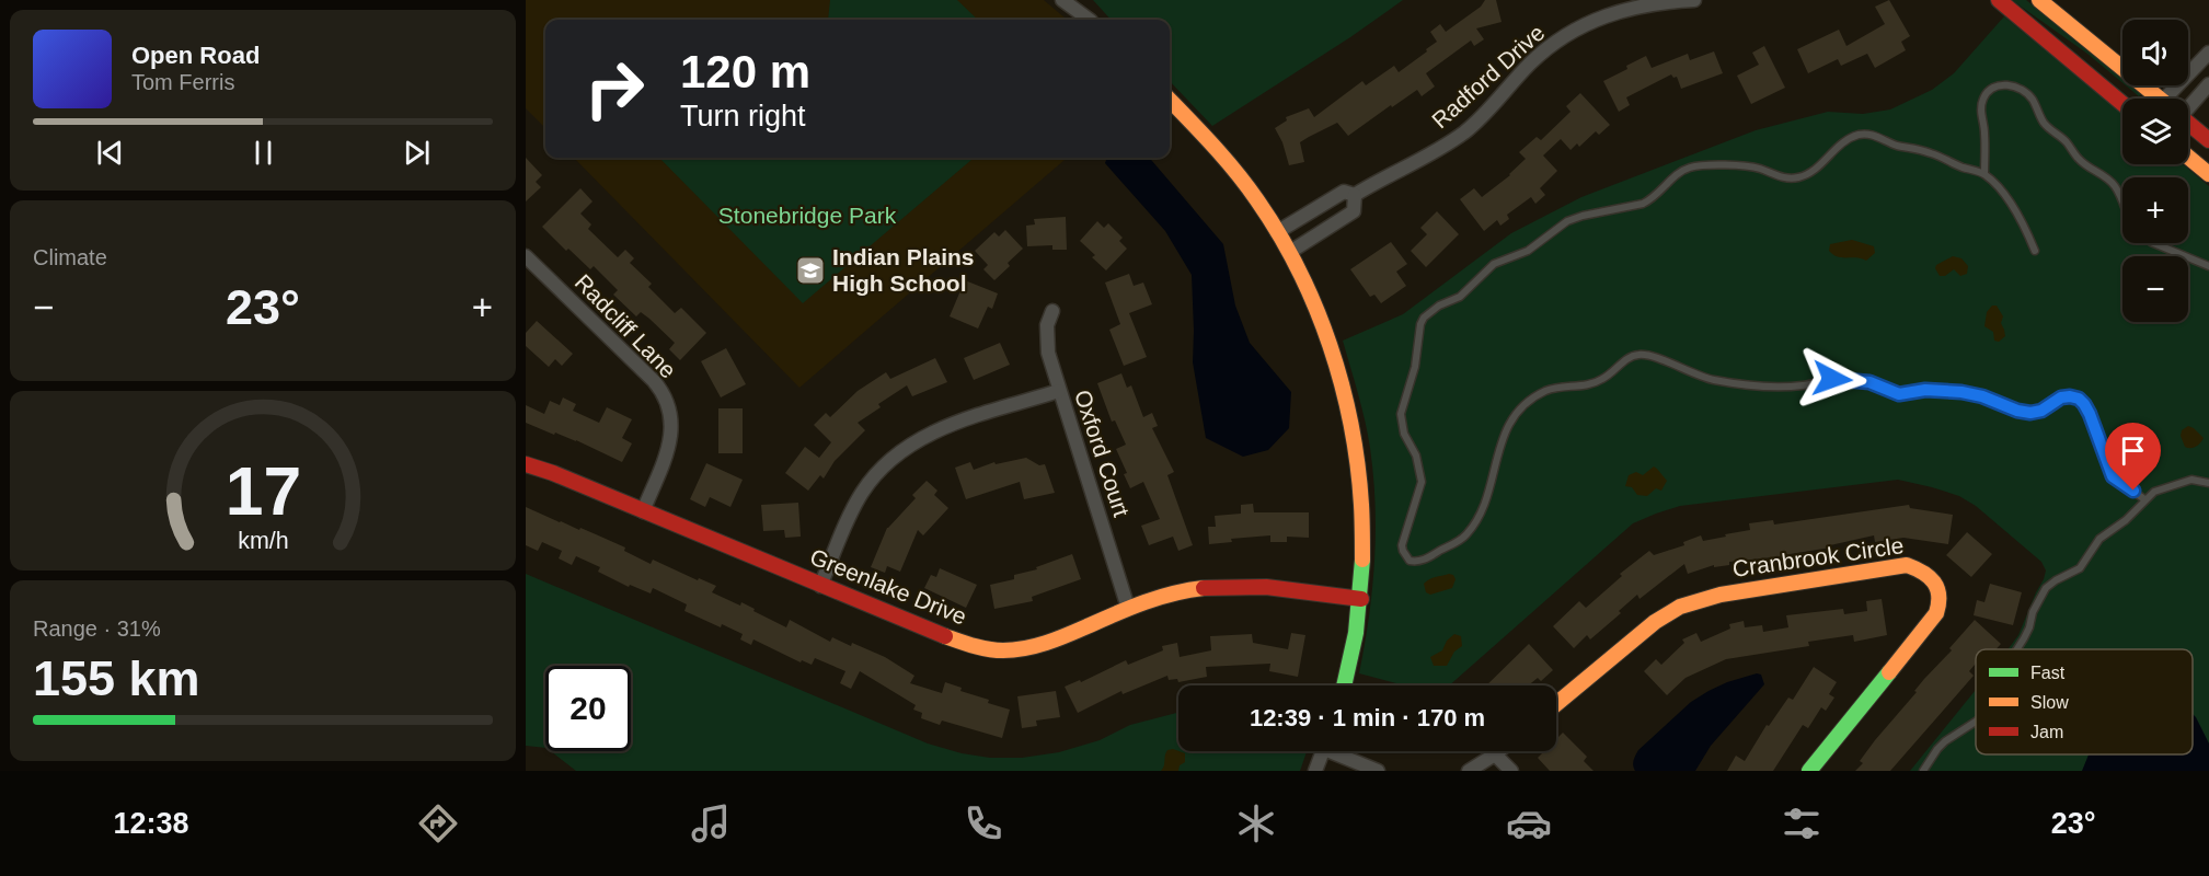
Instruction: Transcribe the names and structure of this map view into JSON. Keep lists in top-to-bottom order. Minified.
{"streets":{"street":["Radford Drive","Radcliff Lane","Oxford Court","Cranbrook Circle","Greenlake Drive"]},"crossings":[["Radcliff Lane","Greenlake Drive"],["Oxford Court","Greenlake Drive"]],"parks":["Stonebridge Park"],"places":{"school or university":["Indian Plains High School"]},"legend":["Fast","Slow","Jam"],"page":{"map_buttons":["+","−"],"turn":["120 m","Turn right"],"song":["Open Road","Tom Ferris"],"tile":["Climate",["Range · 31%","155 km"]],"heat":["−","23°","+"],"limit":"20","trip":"12:39 · 1 min · 170 m","tabs":["12:38","23°"],"gauge":["17","km/h"]}}
